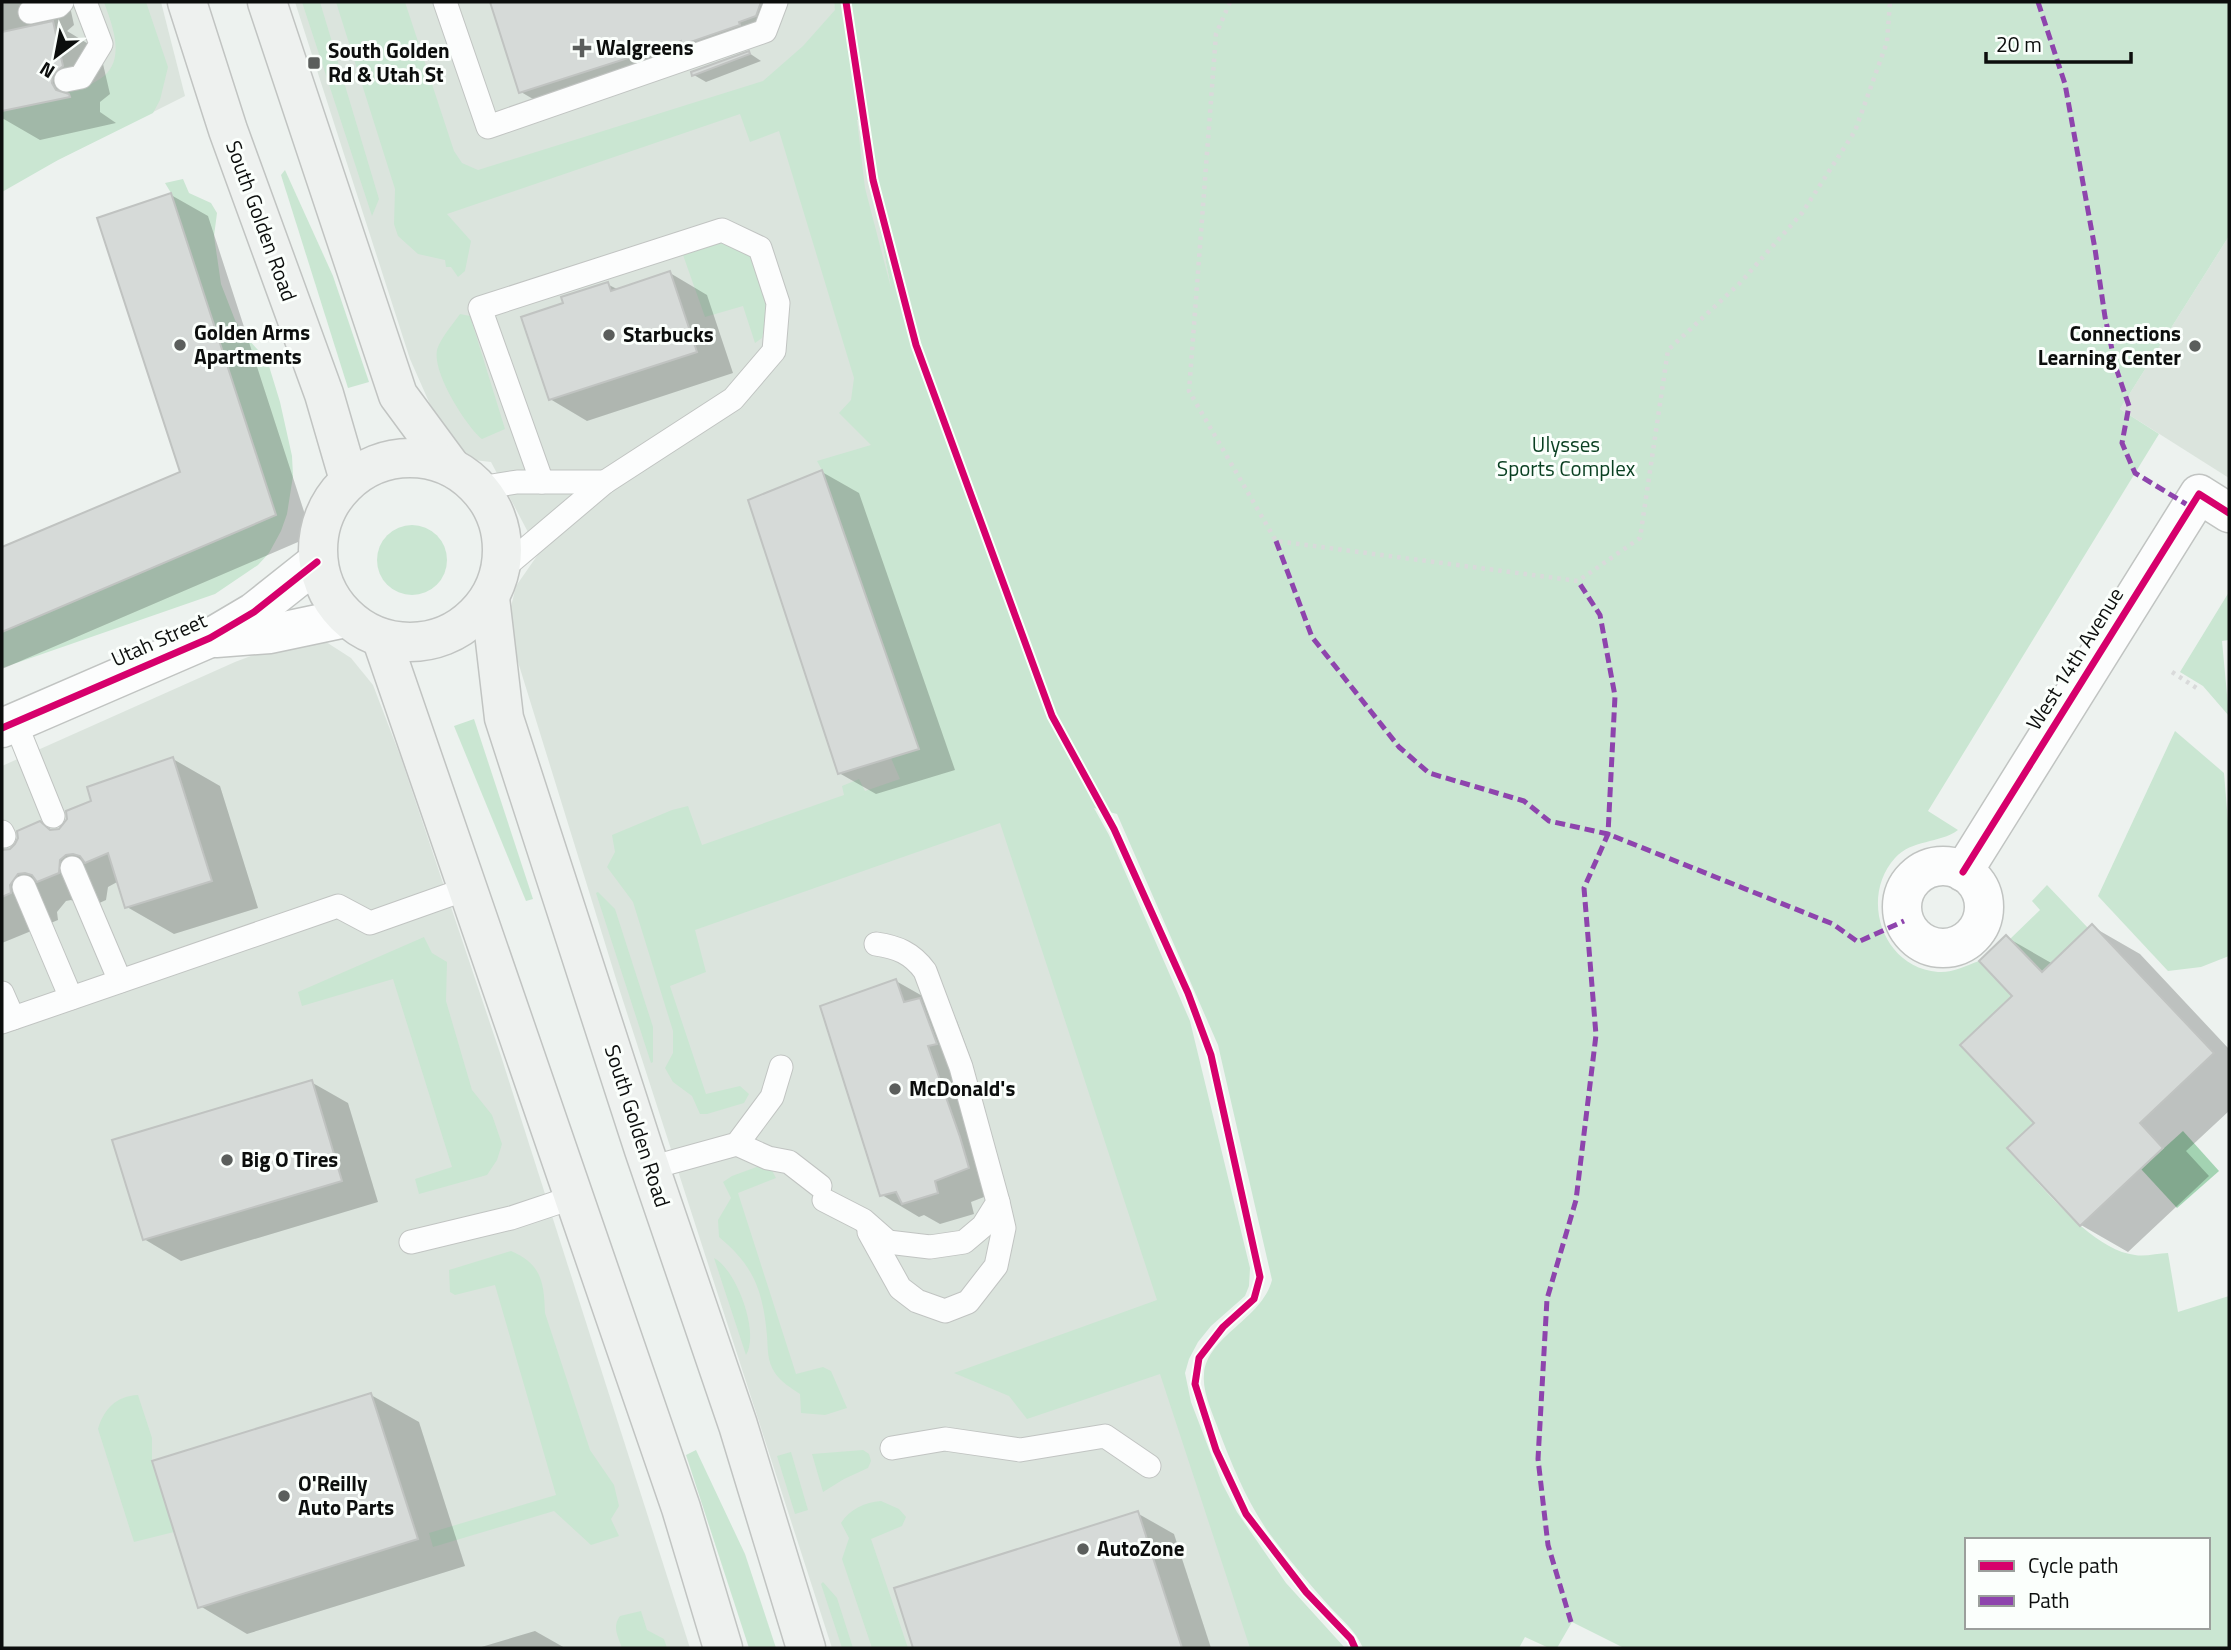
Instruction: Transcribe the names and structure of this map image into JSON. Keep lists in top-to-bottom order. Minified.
{"streets":{"main road":["South Golden Road"],"street":["Utah Street","West 14th Avenue"]},"crossings":[["South Golden Road","Utah Street"]],"parks":["Ulysses Sports Complex"],"places":{"health":["Walgreens"],"transit":["South Golden Rd & Utah St"],"other":["Starbucks","Golden Arms Apartments","Connections Learning Center","McDonald's","Big O Tires","O'Reilly Auto Parts","AutoZone"]},"legend":["Cycle path","Path"],"scale_bar":"20 m","north":"bottom left"}
